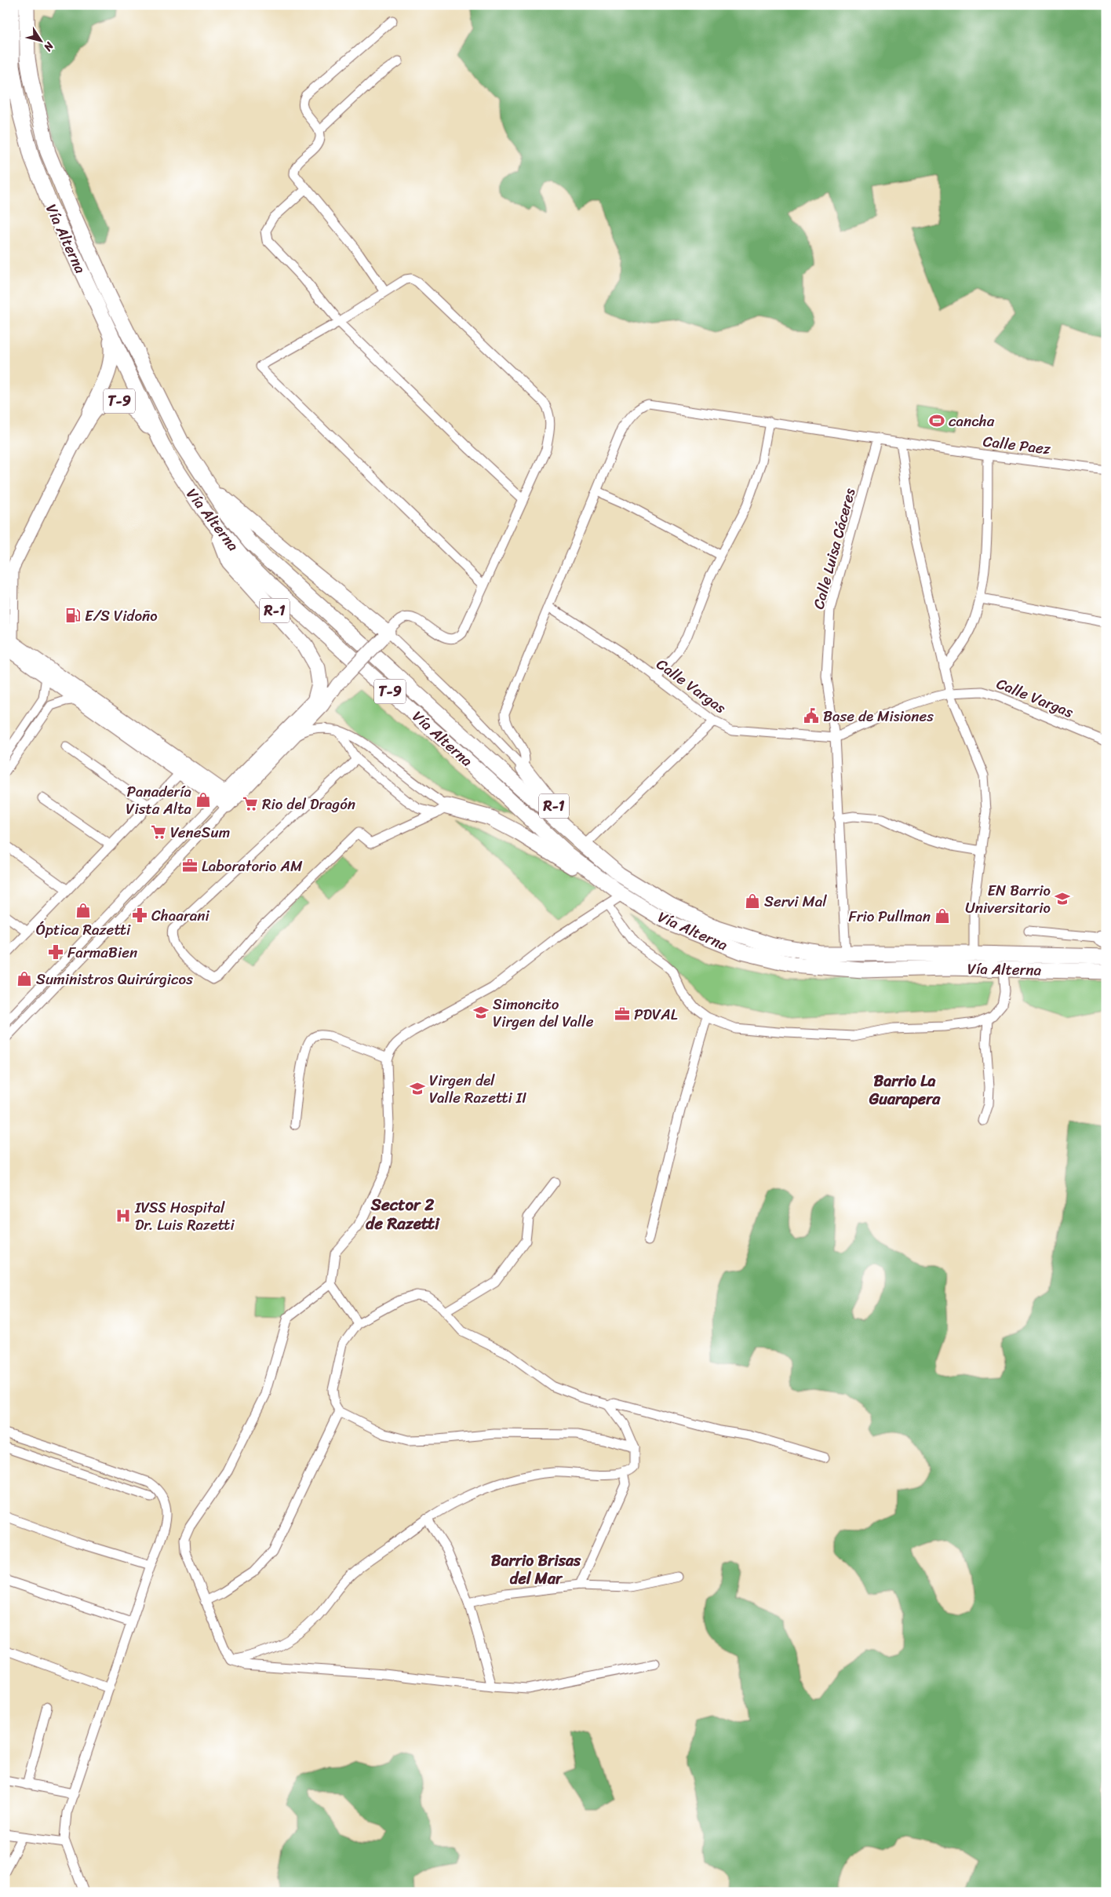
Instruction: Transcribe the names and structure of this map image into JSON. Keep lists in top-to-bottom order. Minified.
{"streets":{"highway":["Vía Alterna","T-9","R-1"],"street":["Calle Paez","Calle Luisa Cáceres","Calle Vargas"]},"crossings":[["Vía Alterna","T-9"],["Vía Alterna","Calle Luisa Cáceres"],["Vía Alterna","R-1"],["T-9","R-1"],["Calle Paez","Calle Luisa Cáceres"],["Calle Luisa Cáceres","Calle Vargas"]],"districts":["Barrio La Guarapera","Sector 2 de Razetti","Barrio Brisas del Mar"],"places":{"sports":["cancha"],"fuel station":["E/S Vidoño"],"public building":["Base de Misiones"],"shop":["Panadería Vista Alta","Servi Mal","Óptica Razetti","Frio Pullman","Suministros Quirúrgicos"],"supermarket":["Rio del Dragón","VeneSum"],"office":["Laboratorio AM","PDVAL"],"school or university":["EN Barrio Universitario","Simoncito Virgen del Valle","Virgen del Valle Razetti II"],"pharmacy":["Chaarani","FarmaBien"],"hospital":["IVSS Hospital Dr. Luis Razetti"]},"north":"bottom right"}
